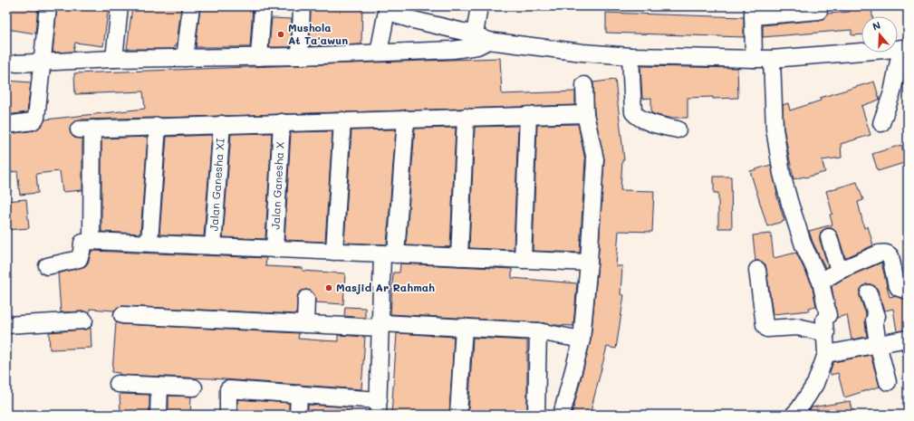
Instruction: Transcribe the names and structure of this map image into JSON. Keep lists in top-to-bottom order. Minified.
{"streets":{"street":["Jalan Ganesha XI","Jalan Ganesha X"]},"places":["Mushola At Ta'awun","Masjid Ar Rahmah"],"north":"top"}
